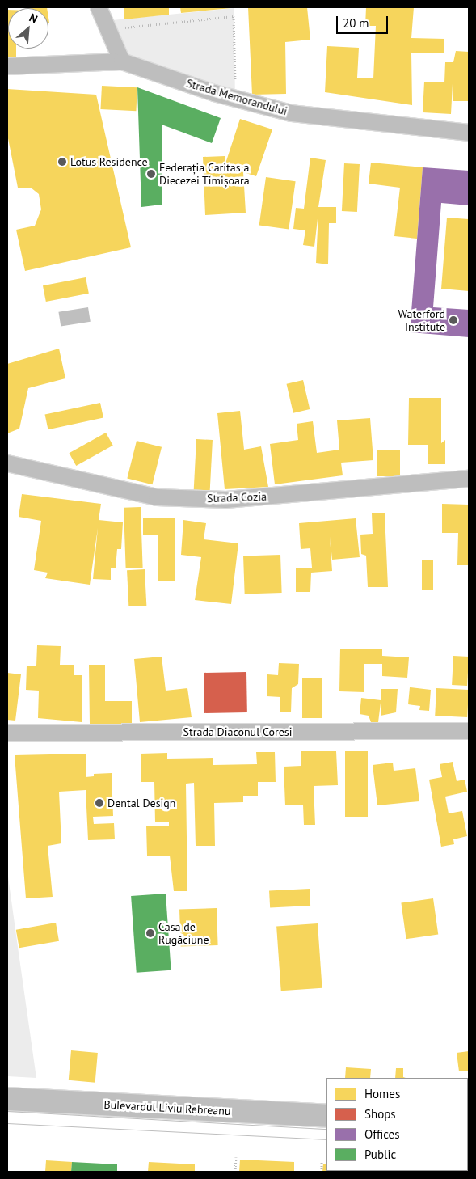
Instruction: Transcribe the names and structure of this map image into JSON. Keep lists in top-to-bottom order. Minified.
{"streets":{"main road":["Bulevardul Liviu Rebreanu"],"street":["Strada Memorandului","Strada Cozia","Strada Diaconul Coresi"]},"places":["Lotus Residence","Federația Caritas a Diecezei Timișoara","Waterford Institute","Dental Design","Casa de Rugăciune"],"legend":["Homes","Shops","Offices","Public"],"scale_bar":"20 m","north":"top right"}
